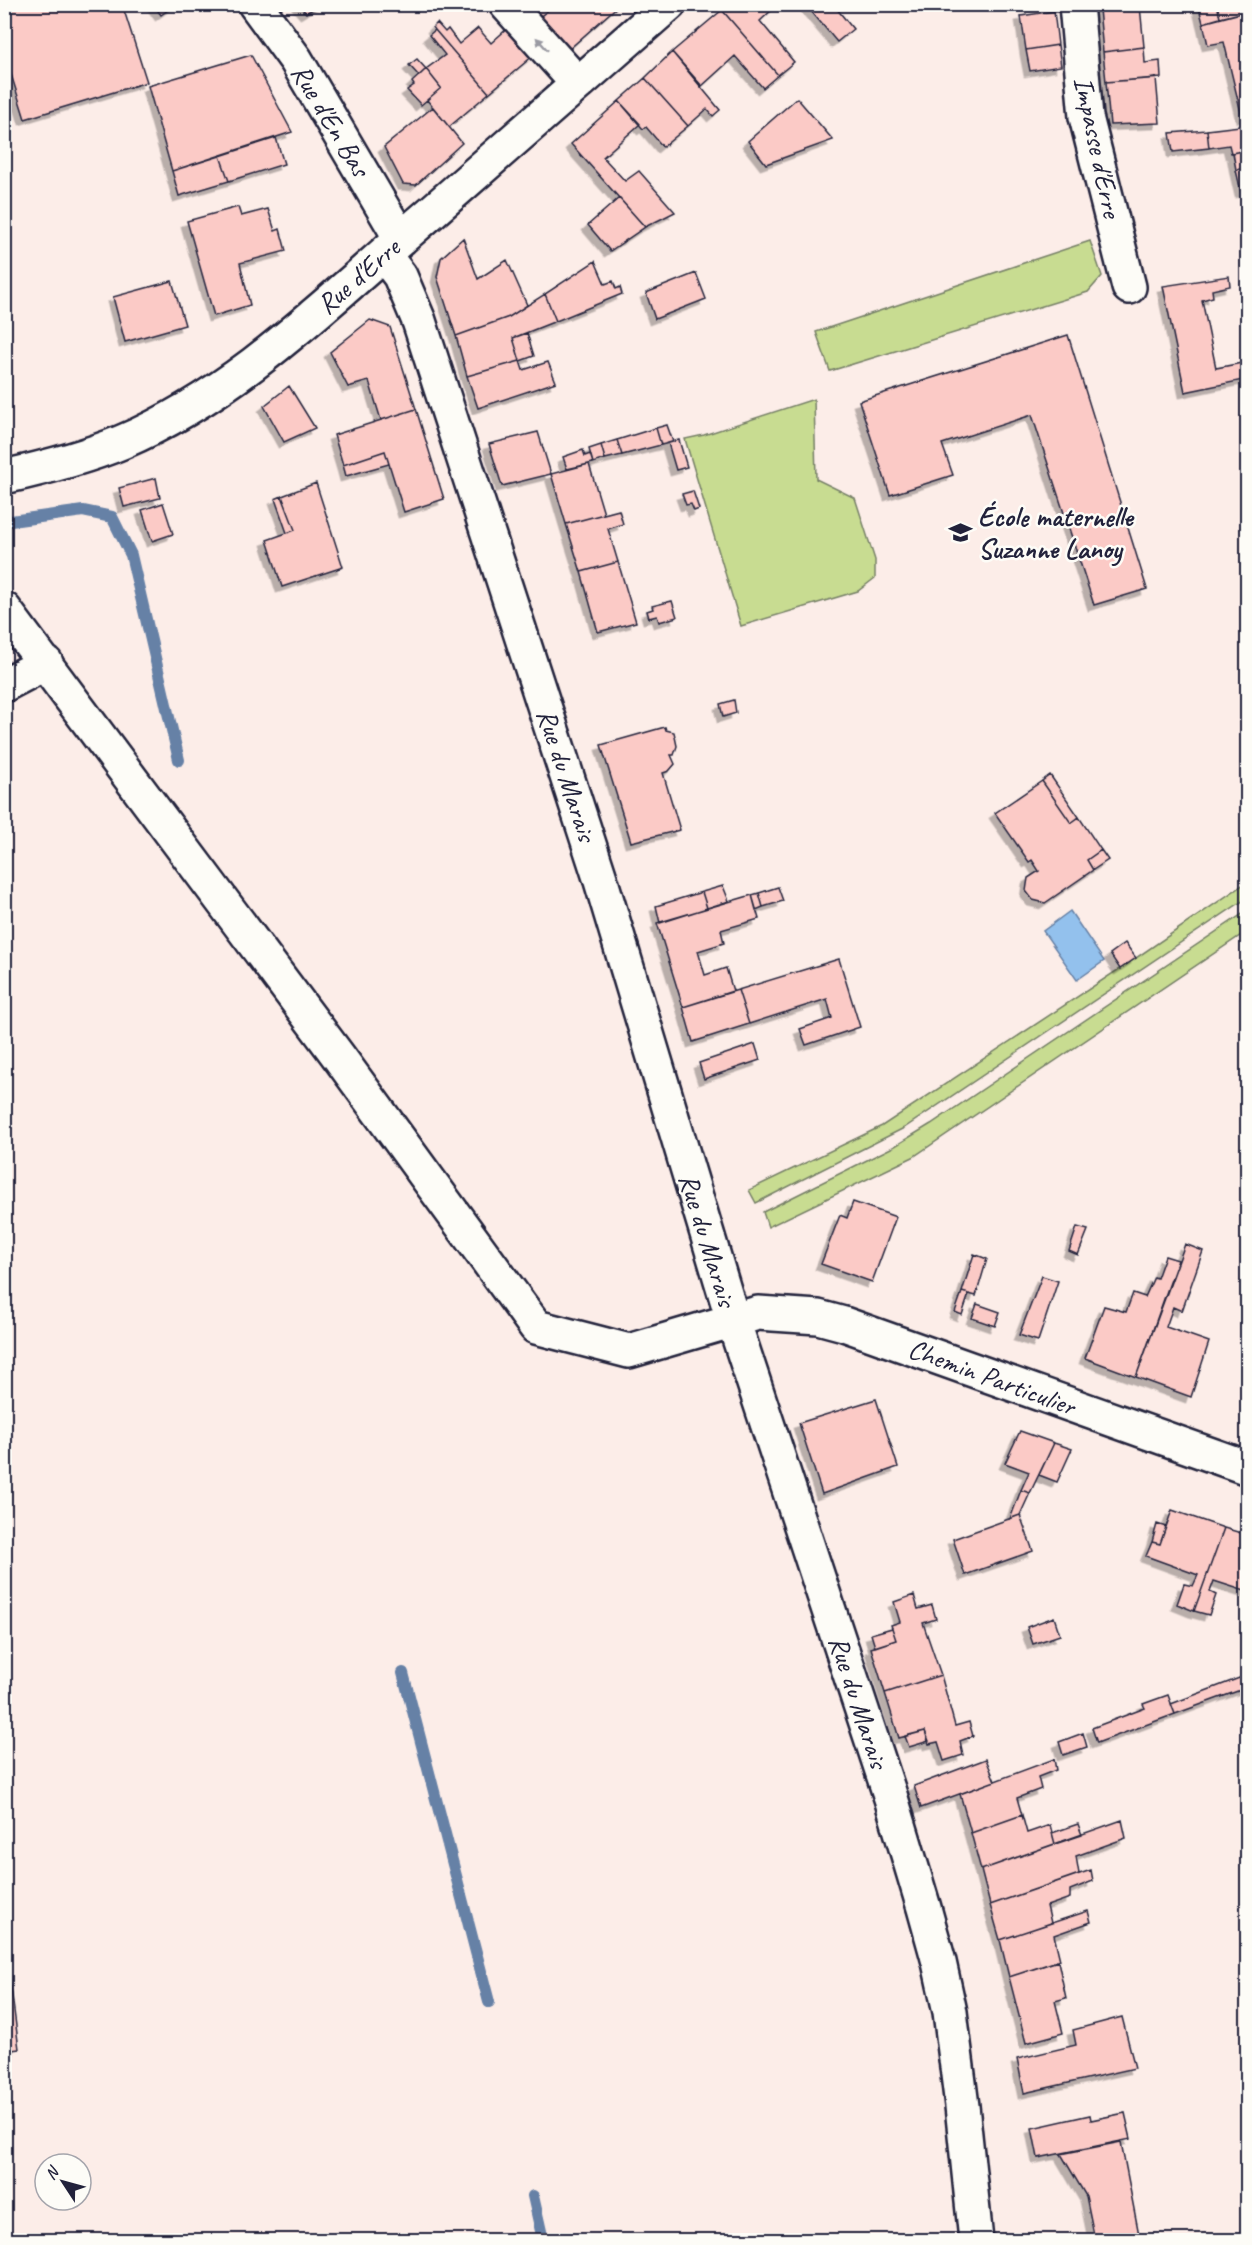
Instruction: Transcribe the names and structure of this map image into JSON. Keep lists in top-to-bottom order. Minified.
{"streets":{"street":["Rue d'En Bas","Impasse d'Erre","Rue d'Erre","Rue du Marais","Chemin Particulier"]},"crossings":[["Rue d'En Bas","Rue d'Erre"],["Rue d'En Bas","Rue du Marais"],["Rue d'Erre","Rue du Marais"],["Rue du Marais","Chemin Particulier"]],"places":{"school or university":["École maternelle Suzanne Lanoy"]},"north":"top left"}
